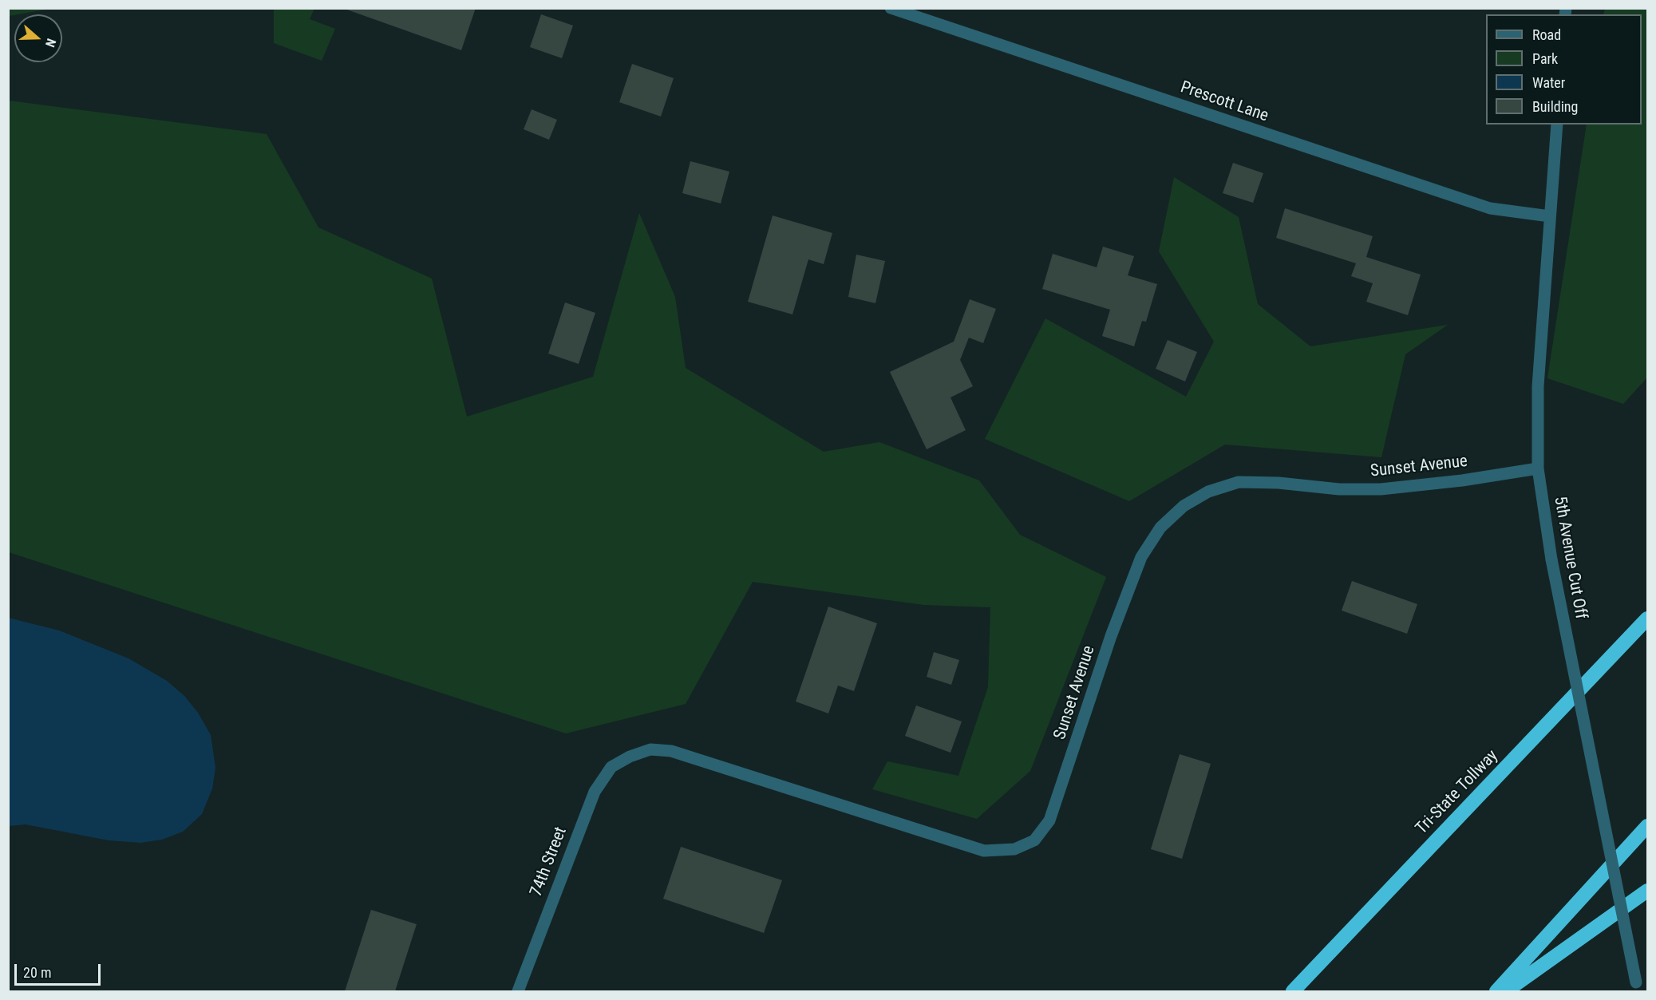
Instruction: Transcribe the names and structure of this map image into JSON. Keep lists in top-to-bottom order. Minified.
{"streets":{"highway":["Tri-State Tollway"],"street":["Prescott Lane","Sunset Avenue","5th Avenue Cut Off","74th Street"]},"crossings":[["Prescott Lane","5th Avenue Cut Off"],["Sunset Avenue","5th Avenue Cut Off"],["Sunset Avenue","74th Street"]],"legend":["Road","Park","Water","Building"],"scale_bar":"20 m","north":"right"}
